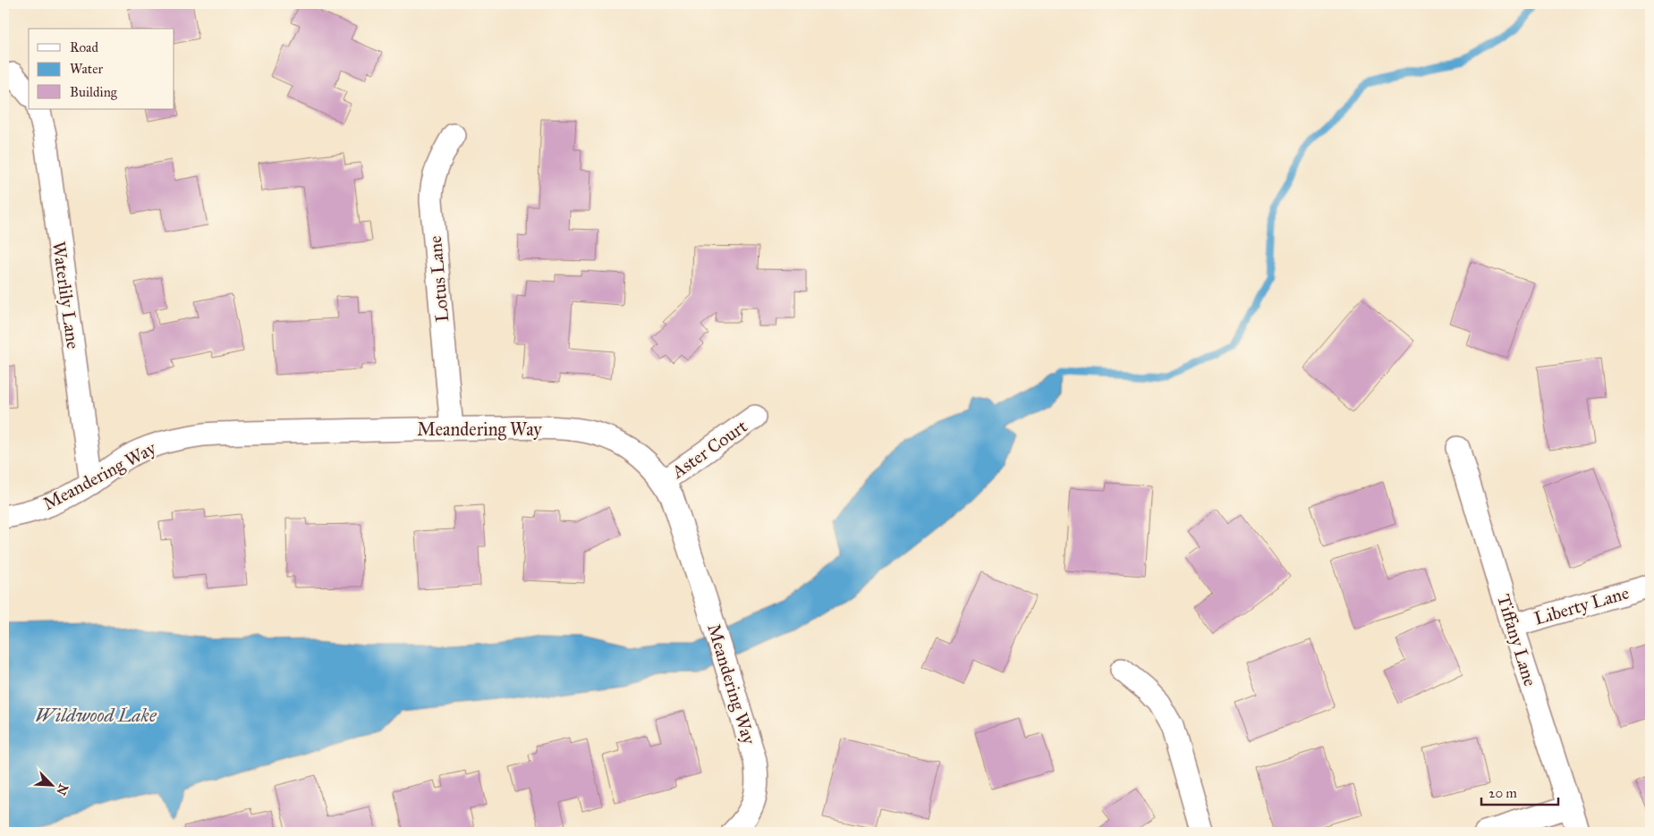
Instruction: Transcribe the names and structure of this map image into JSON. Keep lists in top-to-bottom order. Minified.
{"streets":{"street":["Lotus Lane","Waterlily Lane","Meandering Way","Aster Court","Liberty Lane","Tiffany Lane"]},"crossings":[["Lotus Lane","Meandering Way"],["Waterlily Lane","Meandering Way"],["Meandering Way","Aster Court"],["Liberty Lane","Tiffany Lane"]],"water":["Wildwood Lake"],"legend":["Road","Water","Building"],"scale_bar":"20 m","north":"bottom right"}
